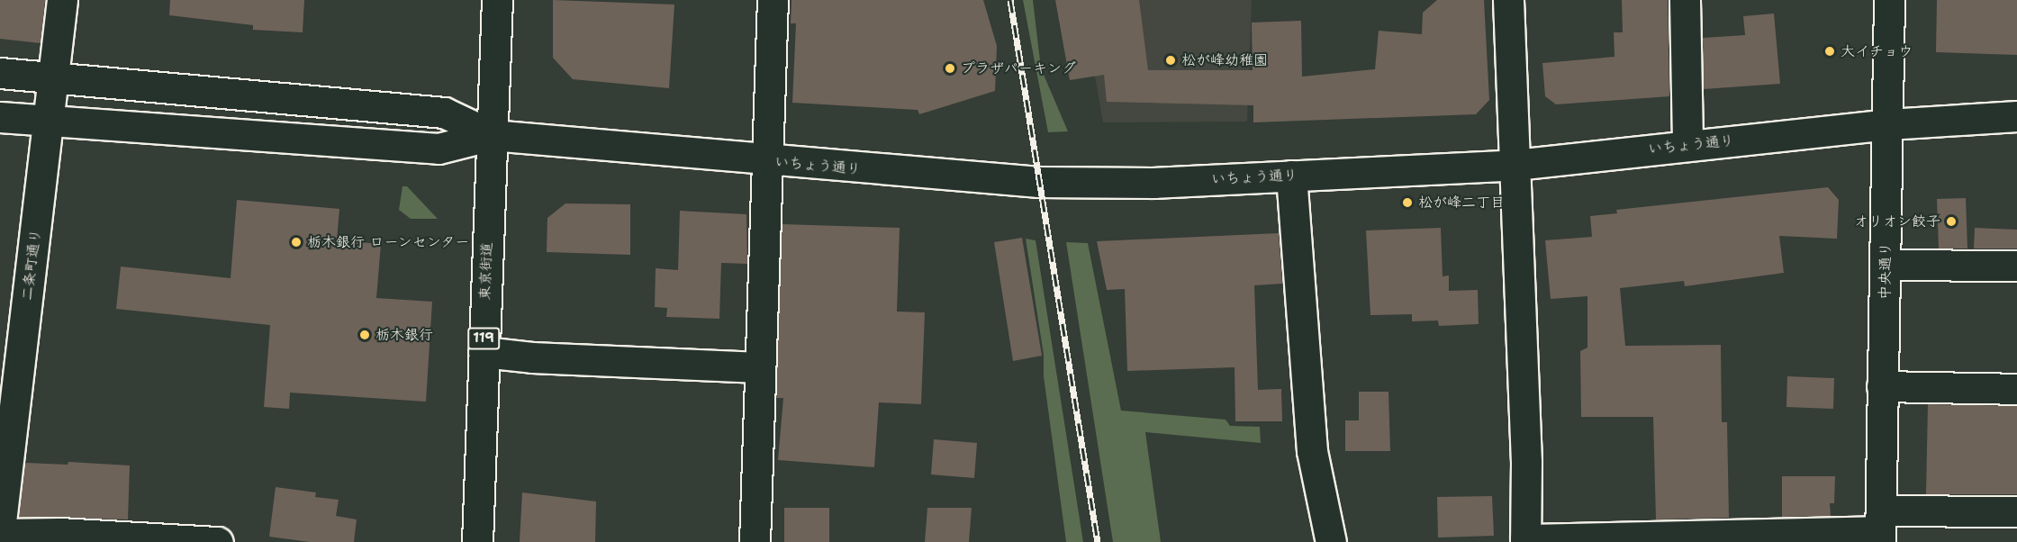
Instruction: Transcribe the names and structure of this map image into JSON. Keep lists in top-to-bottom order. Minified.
{"streets":{"main road":["いちょう通り","二条町通り","東京街道","中央通り","119"]},"crossings":[["いちょう通り","東京街道"],["いちょう通り","中央通り"]],"places":["大イチョウ","松が峰幼稚園","プラザパーキング","松が峰二丁目","オリオン餃子","栃木銀行 ローンセンター","栃木銀行"]}
